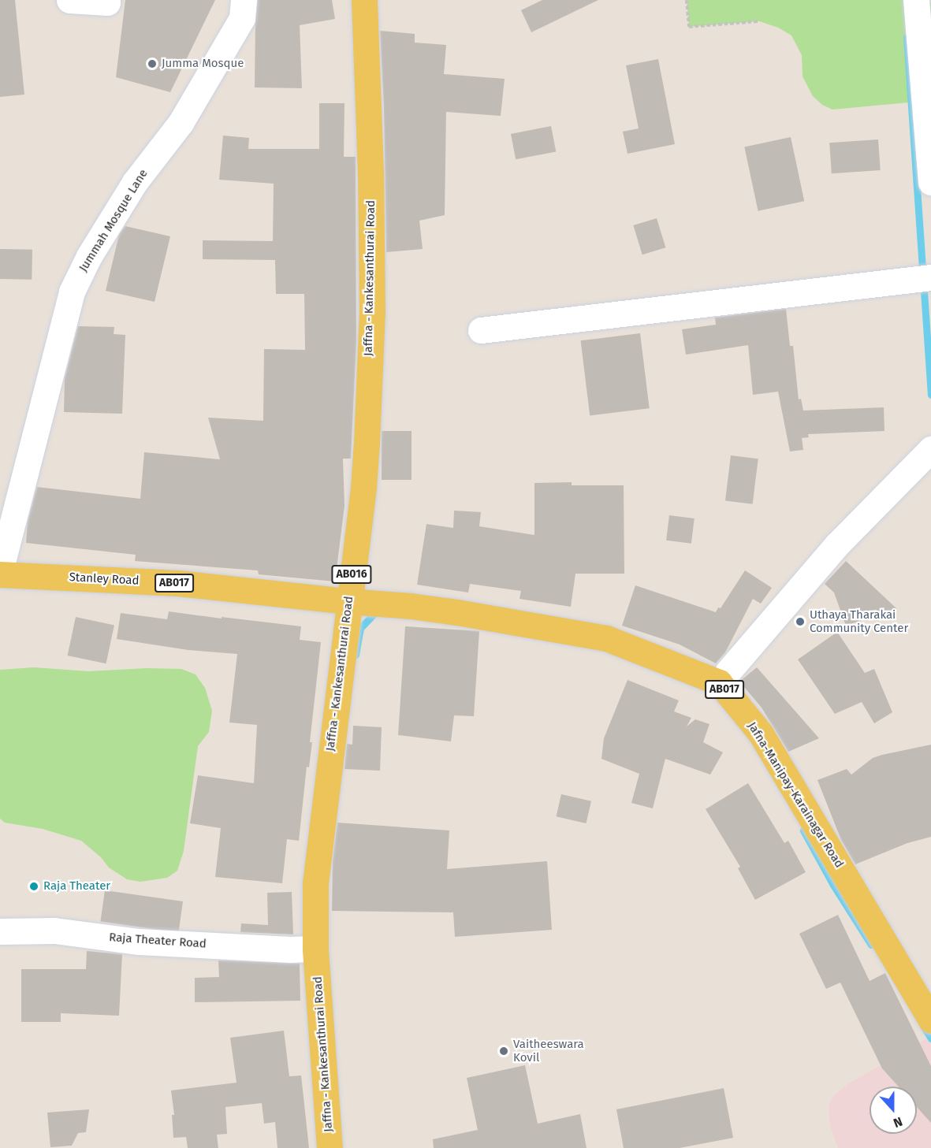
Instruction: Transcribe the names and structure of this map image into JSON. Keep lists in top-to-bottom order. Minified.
{"streets":{"main road":["Jaffna - Kankesanthurai Road","AB016","Stanley Road","AB017","Jafna-Manipay-Karainagar Road"],"street":["Jummah Mosque Lane","Raja Theater Road"]},"crossings":[["Jummah Mosque Lane","Stanley Road"],["Jaffna - Kankesanthurai Road","Stanley Road"],["Jaffna - Kankesanthurai Road","Jafna-Manipay-Karainagar Road"],["Jaffna - Kankesanthurai Road","Raja Theater Road"],["Stanley Road","Jafna-Manipay-Karainagar Road"]],"places":["Jumma Mosque","Uthaya Tharakai Community Center","Raja Theater","Vaitheeswara Kovil"],"north":"bottom"}
